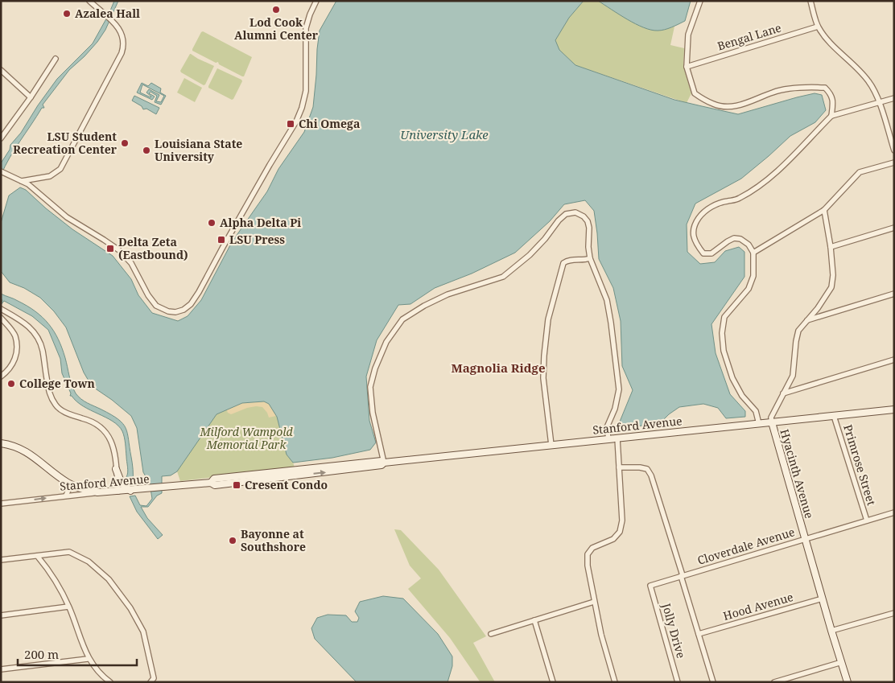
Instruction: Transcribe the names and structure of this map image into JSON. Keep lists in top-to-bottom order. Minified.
{"streets":{"street":["Bengal Lane","Stanford Avenue","Primrose Street","Hyacinth Avenue","Cloverdale Avenue","Hood Avenue","Jolly Drive"]},"crossings":[["Stanford Avenue","Primrose Street"],["Stanford Avenue","Hyacinth Avenue"],["Primrose Street","Cloverdale Avenue"],["Hyacinth Avenue","Cloverdale Avenue"],["Hyacinth Avenue","Hood Avenue"],["Cloverdale Avenue","Jolly Drive"]],"districts":["Magnolia Ridge"],"water":["University Lake"],"parks":["Milford Wampold Memorial Park"],"places":{"other":["Lod Cook Alumni Center","Azalea Hall","LSU Student Recreation Center","Louisiana State University","Alpha Delta Pi","College Town","Bayonne at Southshore"],"transit":["Chi Omega","LSU Press","Delta Zeta (Eastbound)","Cresent Condo"]},"scale_bar":"200 m"}
